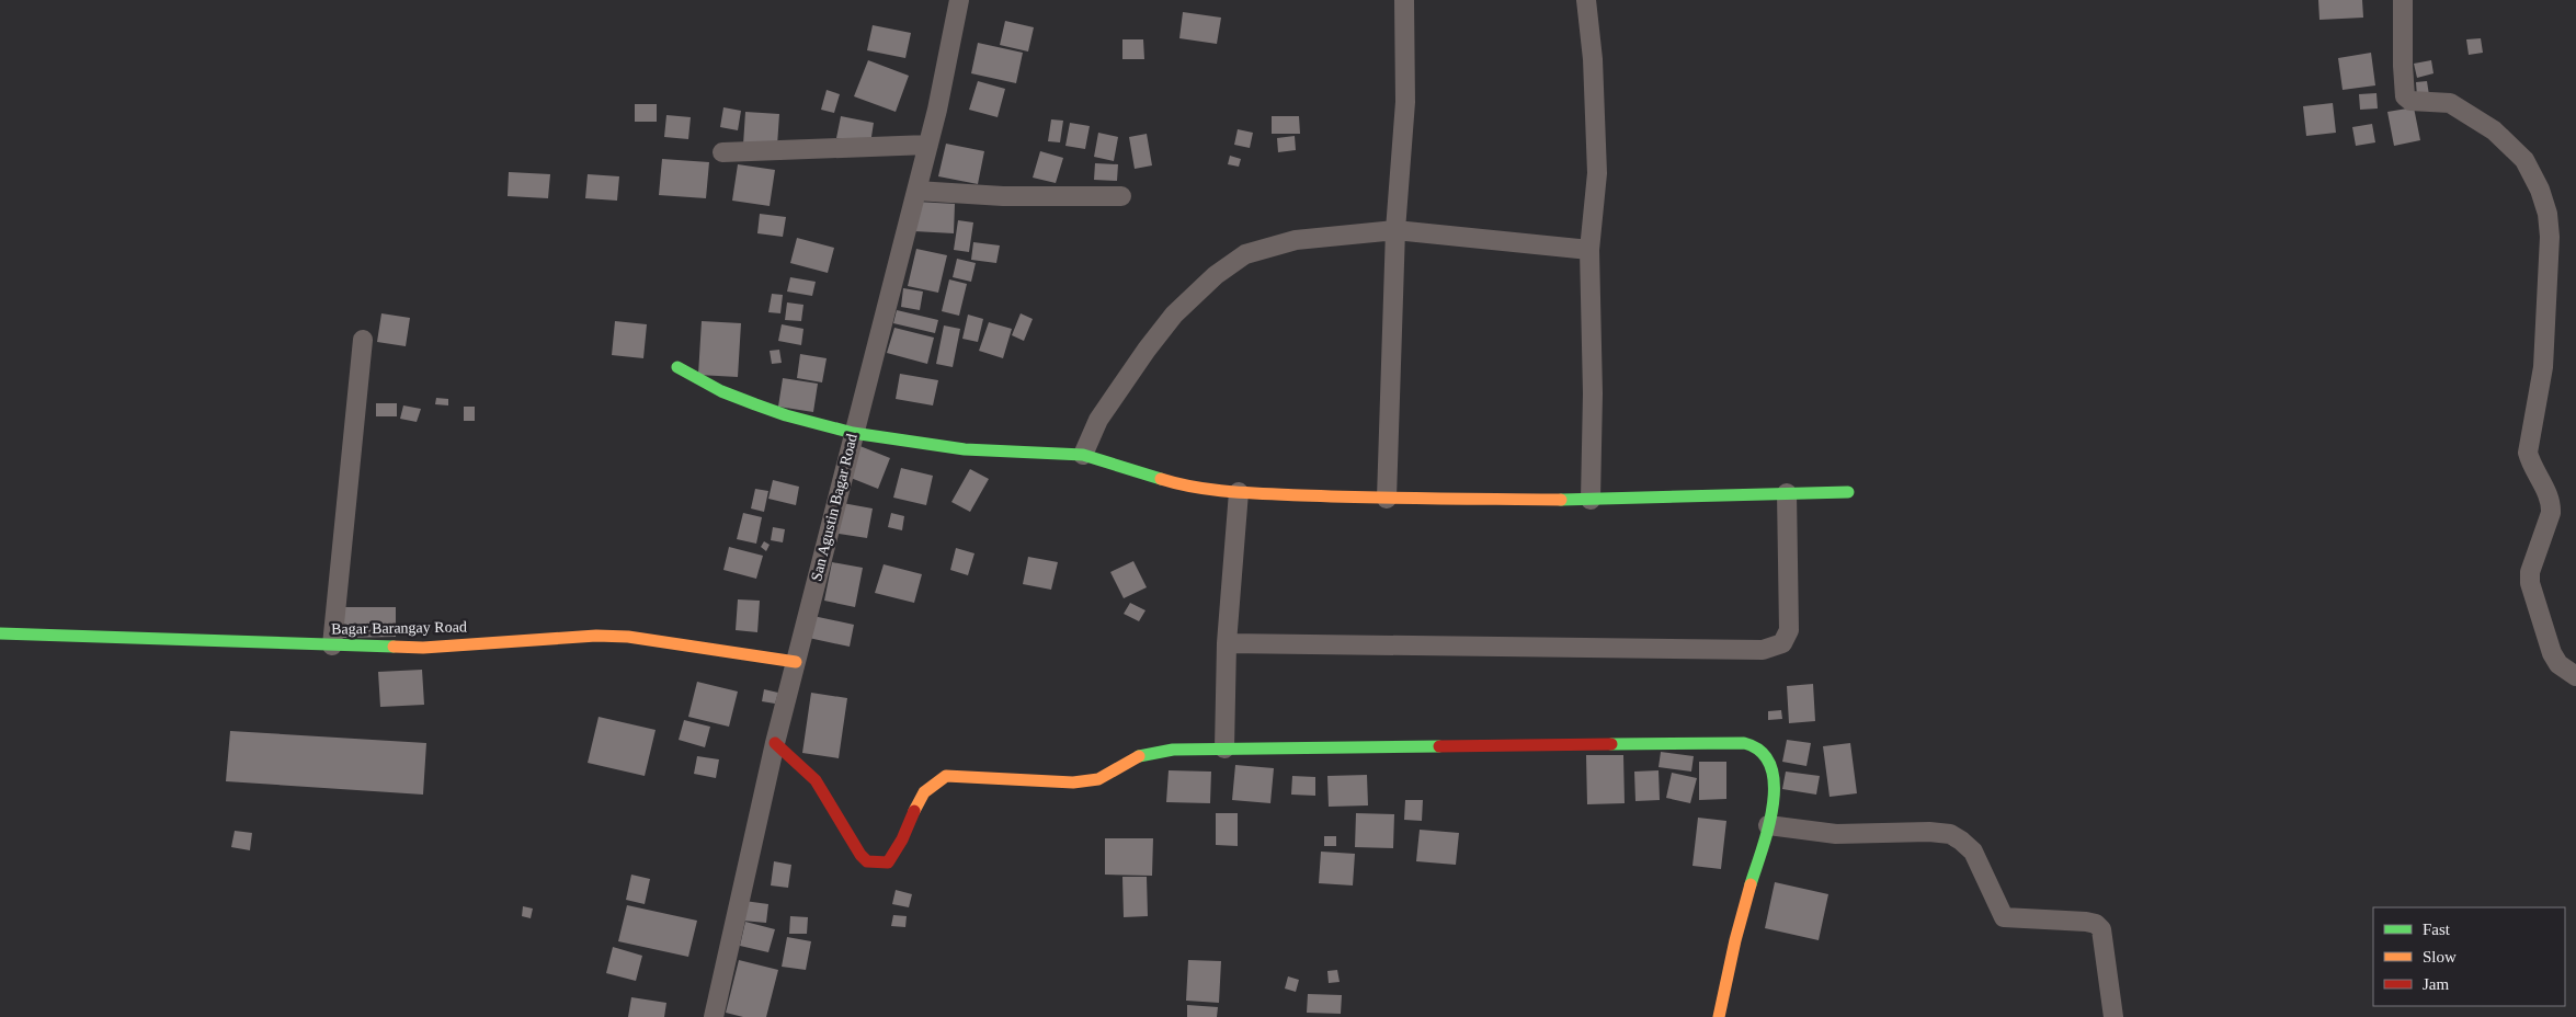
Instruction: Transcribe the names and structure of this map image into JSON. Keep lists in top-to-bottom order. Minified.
{"streets":{"street":["San Agustin Bagar Road","Bagar Barangay Road"]},"crossings":[["San Agustin Bagar Road","Bagar Barangay Road"]],"legend":["Fast","Slow","Jam"]}
